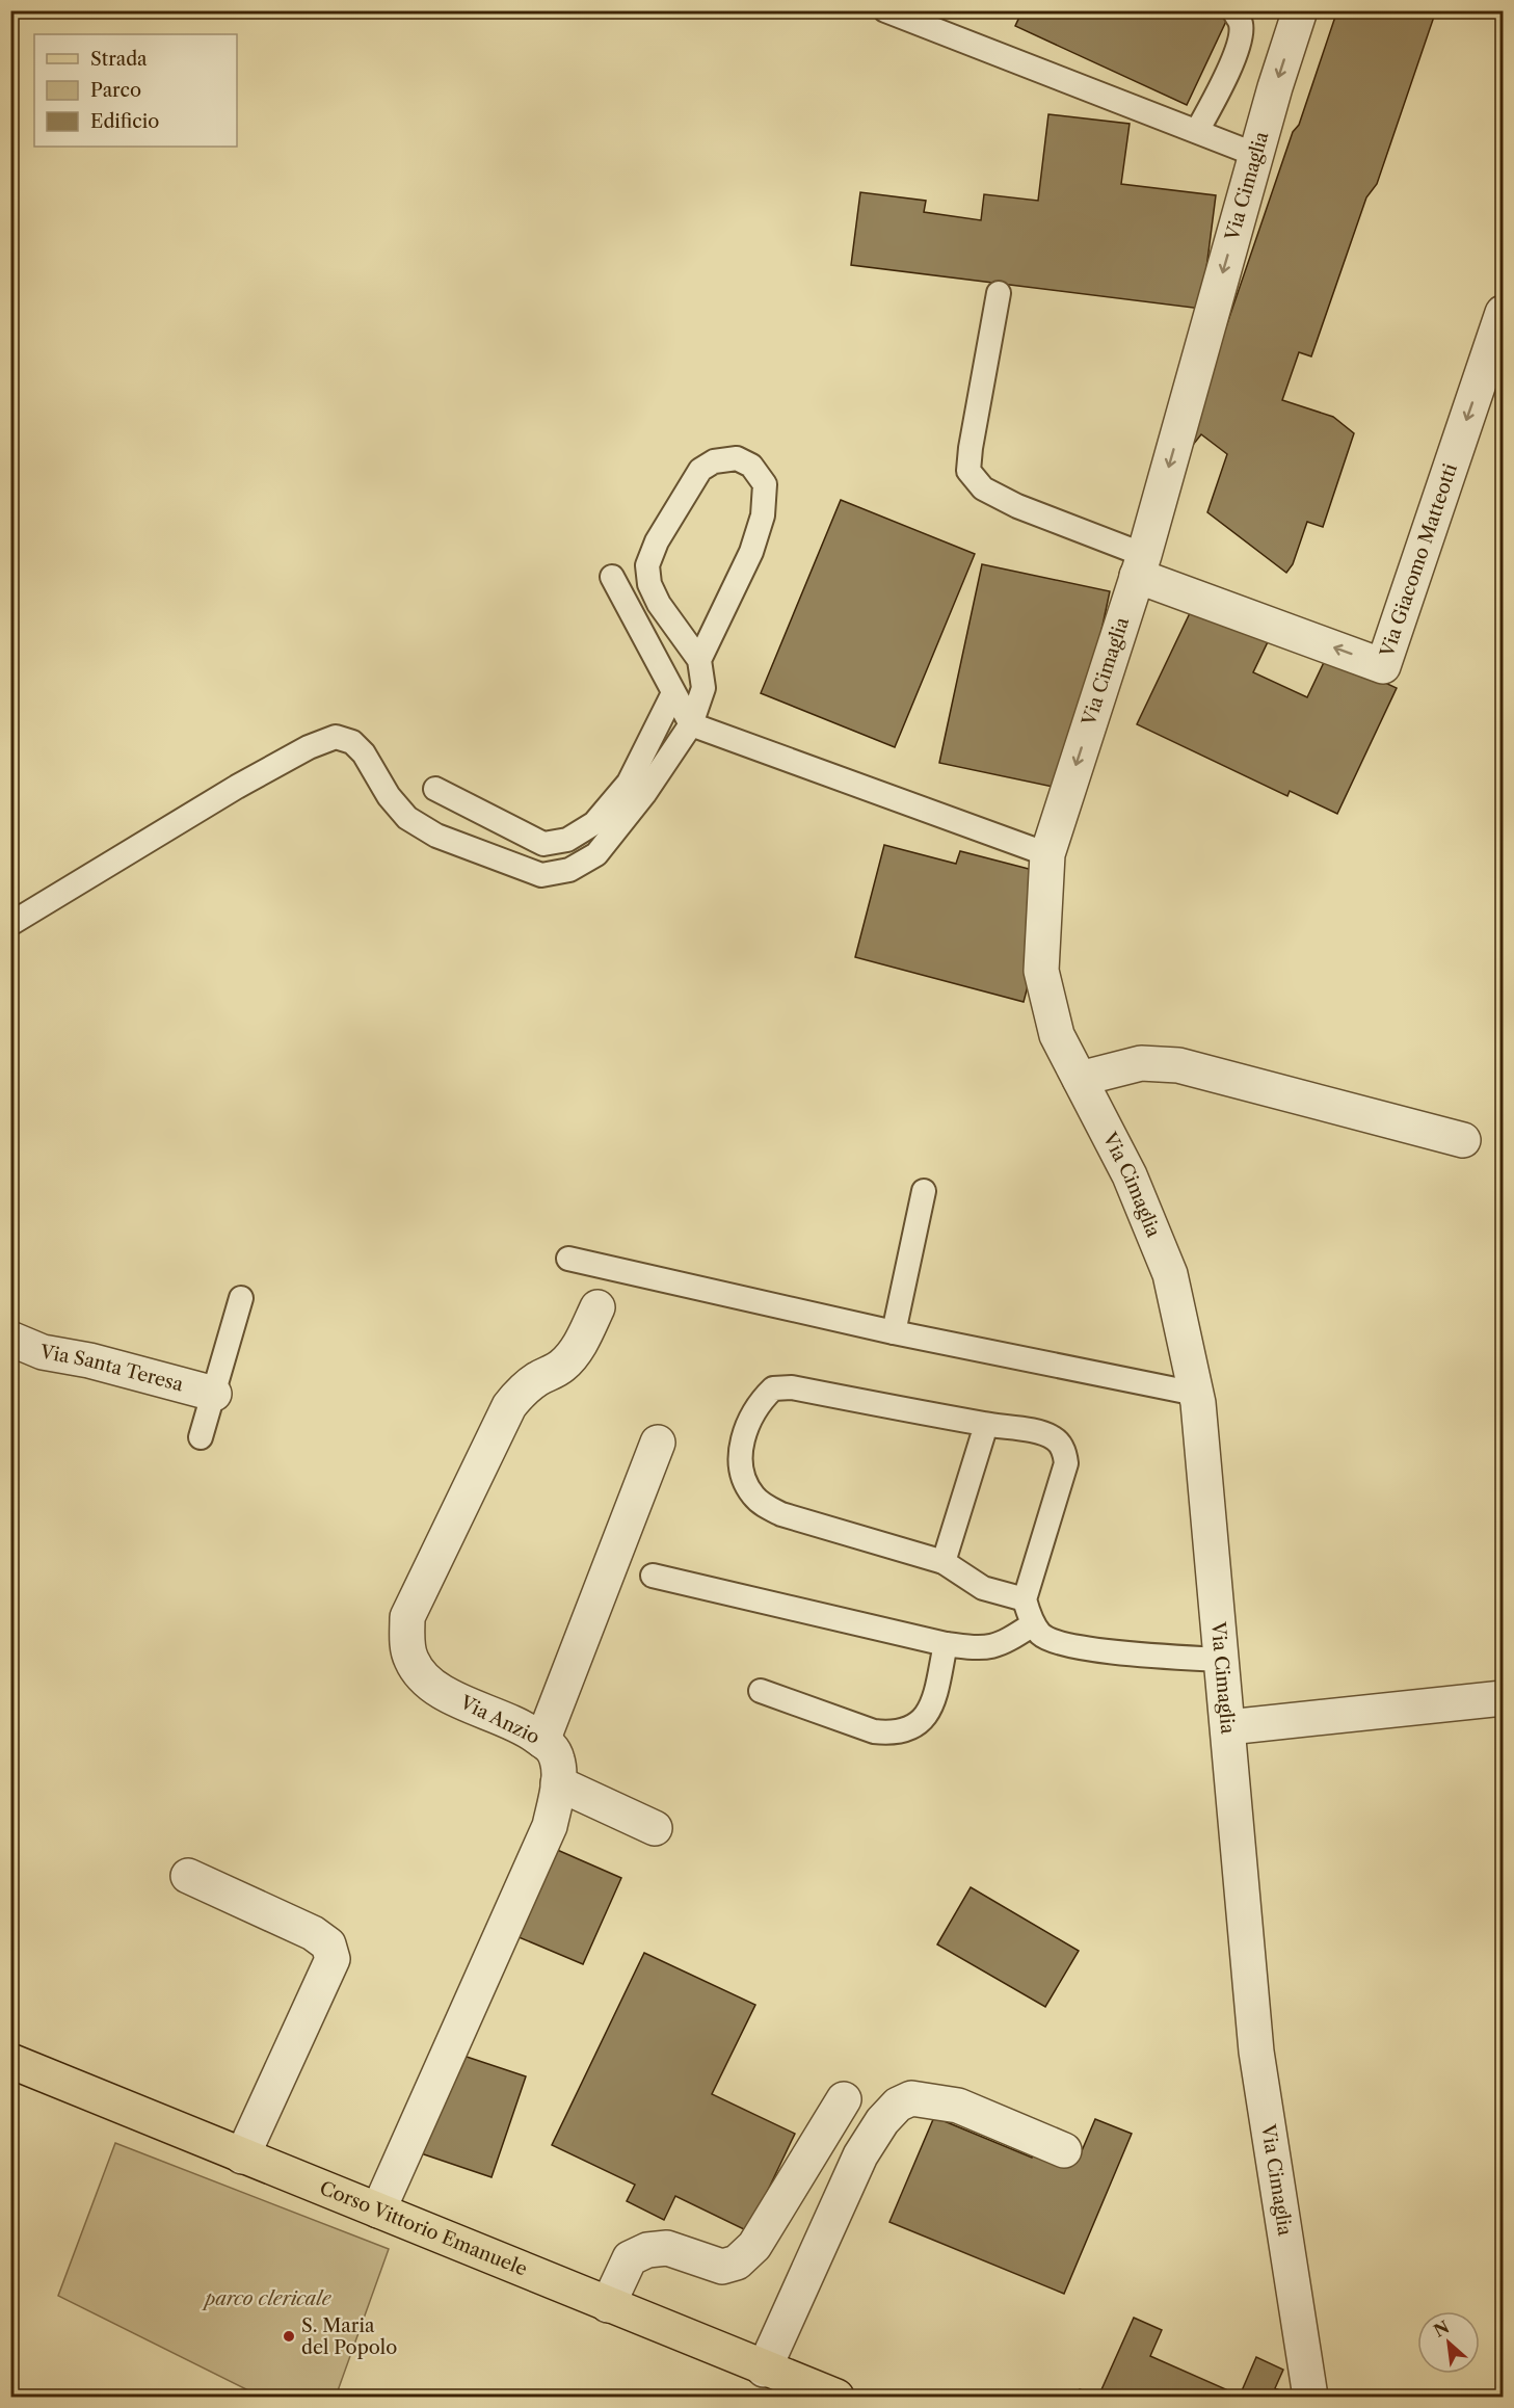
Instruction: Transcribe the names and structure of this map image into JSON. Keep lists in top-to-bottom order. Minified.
{"streets":{"main road":["Corso Vittorio Emanuele"],"street":["Via Cimaglia","Via Giacomo Matteotti","Via Santa Teresa","Via Anzio"]},"crossings":[["Via Cimaglia","Via Giacomo Matteotti"],["Via Anzio","Corso Vittorio Emanuele"]],"one_way":["Via Cimaglia"],"parks":["parco clericale"],"places":["S. Maria del Popolo"],"legend":["Strada","Parco","Edificio"],"north":"top left"}
